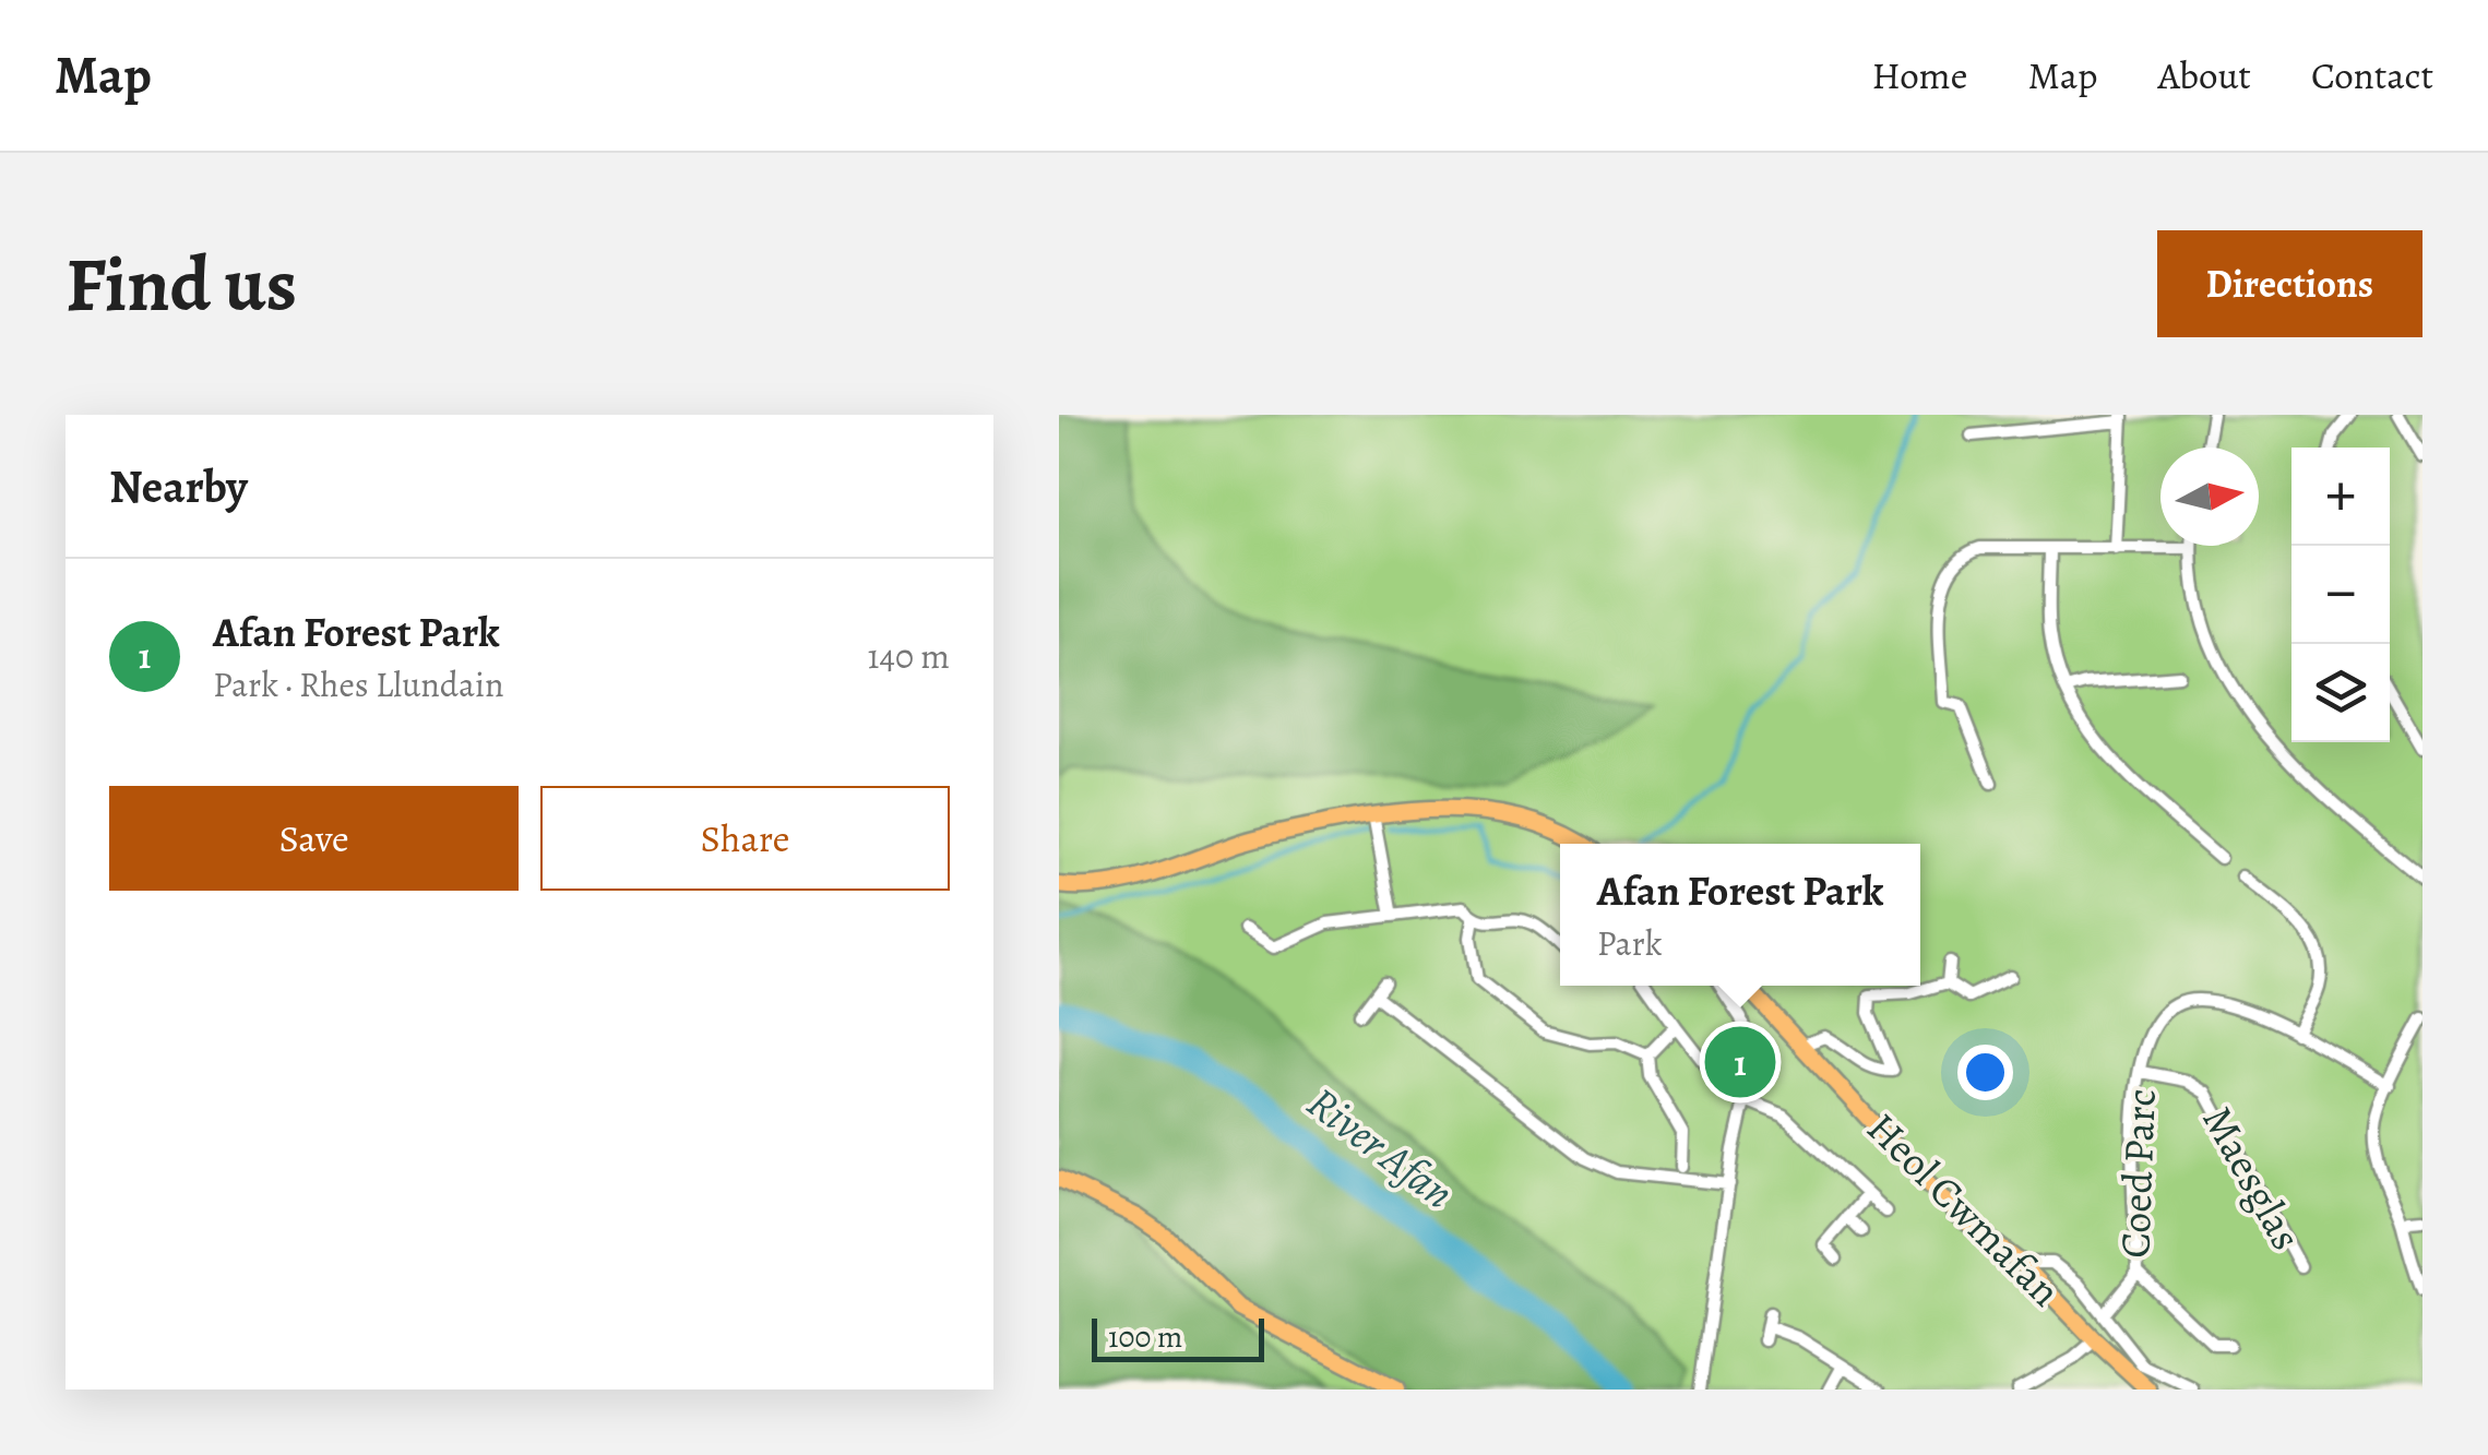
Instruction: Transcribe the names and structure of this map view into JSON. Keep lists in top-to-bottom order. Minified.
{"streets":{"main road":["Heol Cwmafan"],"street":["Coed Parc","Maesglas"]},"crossings":[["Coed Parc","Maesglas"]],"water":["River Afan"],"scale_bar":"100 m","north":"right","page":{"header":"Map","nav":["Home","Map","About","Contact"],"buttons":["Directions",["Save","Share"]],"title":"Find us","heading":"Nearby","map_buttons":["+","−"],"list":[{"mark":"1","name":"Afan Forest Park","note":"Park · Rhes Llundain","value":"140 m"}],"popup":["Afan Forest Park","Park"],"pins":"1","scale":"100 m"}}
